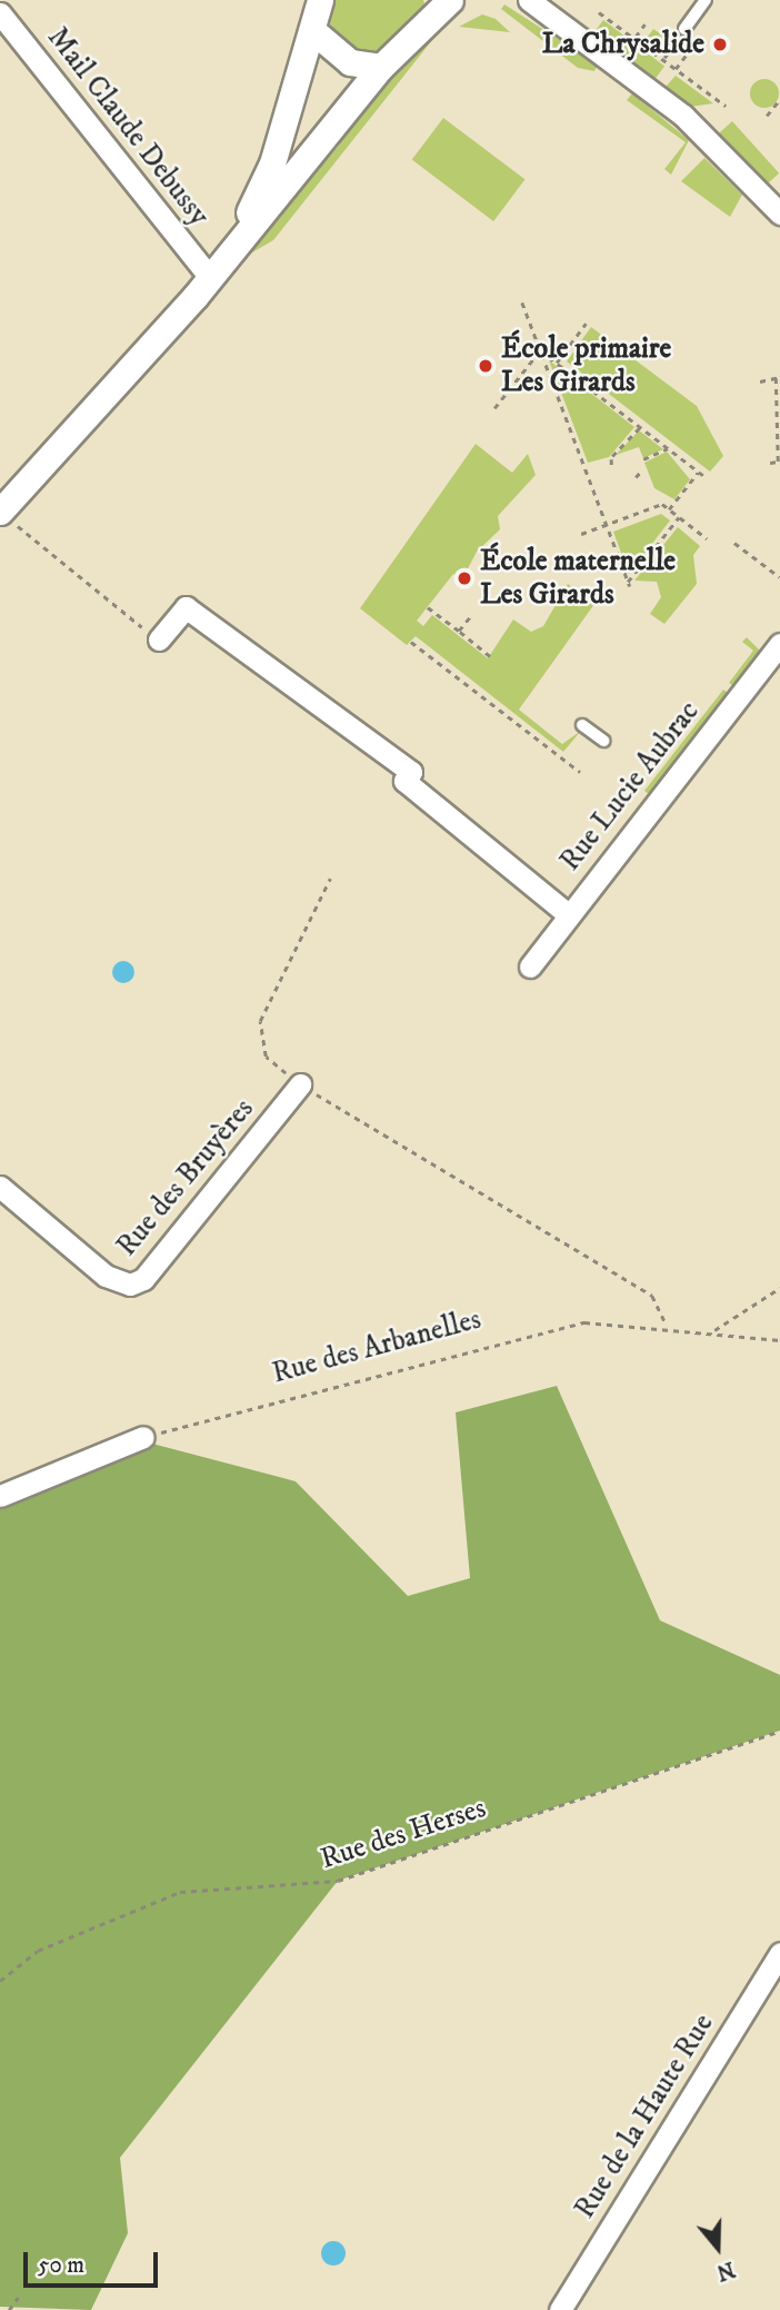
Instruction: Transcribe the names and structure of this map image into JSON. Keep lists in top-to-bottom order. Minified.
{"streets":{"street":["Mail Claude Debussy","Rue Lucie Aubrac","Rue des Bruyères","Rue de la Haute Rue"],"path":["Rue des Arbanelles","Rue des Herses"]},"places":["La Chrysalide","École primaire Les Girards","École maternelle Les Girards"],"scale_bar":"50 m","north":"bottom"}
